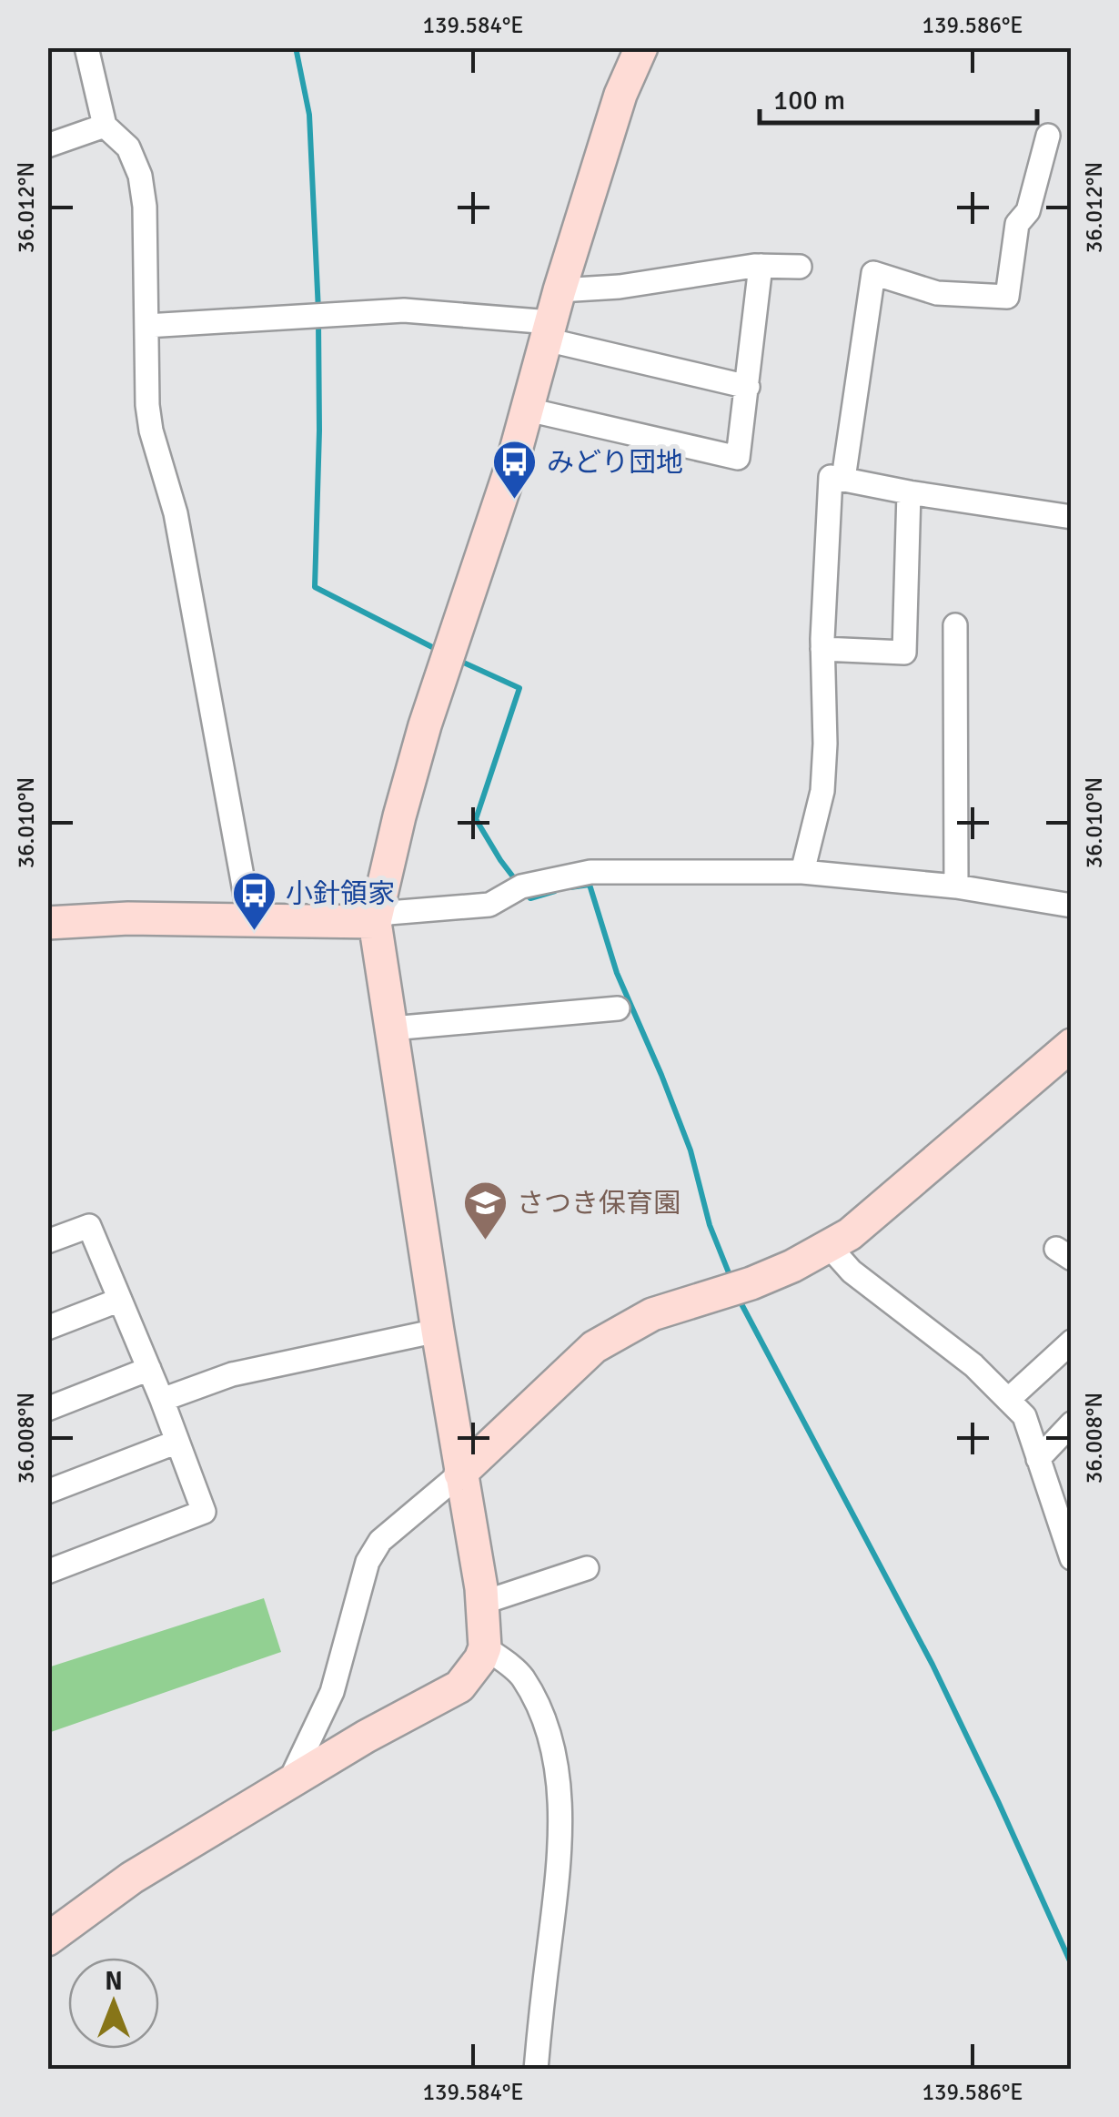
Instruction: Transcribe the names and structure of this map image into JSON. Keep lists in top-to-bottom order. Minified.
{"places":{"bus stop":["みどり団地","小針領家"],"school or university":["さつき保育園"]},"scale_bar":"100 m","north":"top","coordinates":["139.584°E","139.586°E","36.012°N","36.010°N","36.008°N"]}
